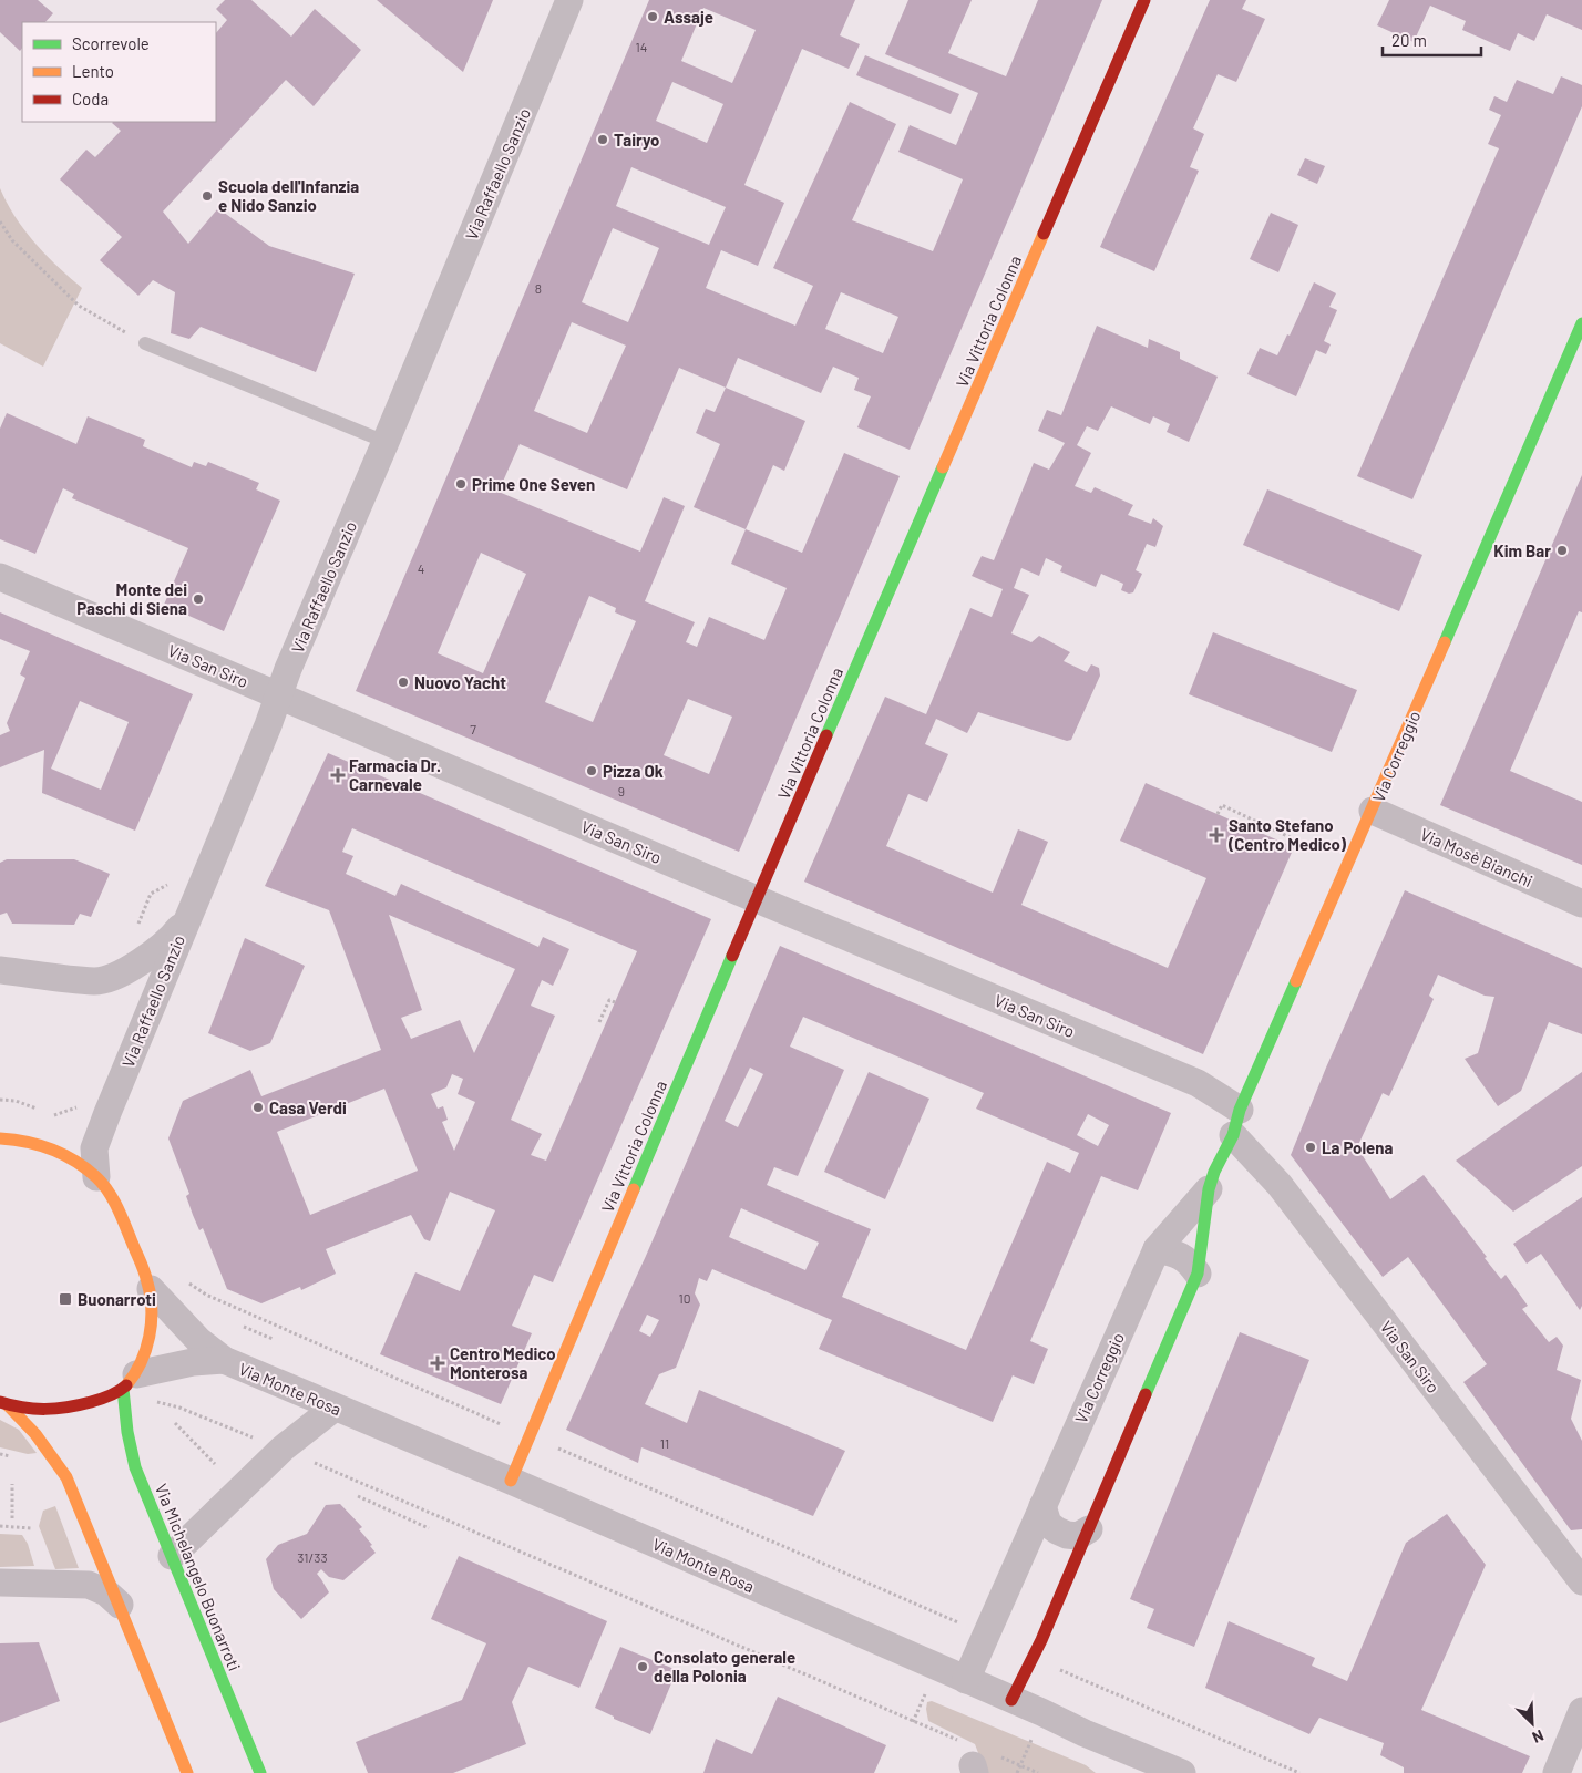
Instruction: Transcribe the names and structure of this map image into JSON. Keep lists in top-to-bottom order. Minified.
{"streets":{"street":["Via Raffaello Sanzio","Via Vittoria Colonna","Via San Siro","Via Correggio","Via Mosè Bianchi","Via Monte Rosa","Via Michelangelo Buonarroti"]},"crossings":[["Via Raffaello Sanzio","Via San Siro"],["Via Vittoria Colonna","Via San Siro"],["Via Vittoria Colonna","Via Monte Rosa"],["Via San Siro","Via Correggio"],["Via Correggio","Via Mosè Bianchi"],["Via Correggio","Via Monte Rosa"],["Via Monte Rosa","Via Michelangelo Buonarroti"]],"places":{"other":["Assaje","Tairyo","Scuola dell'Infanzia e Nido Sanzio","Prime One Seven","Kim Bar","Monte dei Paschi di Siena","Nuovo Yacht","Pizza Ok","Casa Verdi","La Polena","Consolato generale della Polonia"],"health":["Farmacia Dr. Carnevale","Santo Stefano (Centro Medico)","Centro Medico Monterosa"],"transit":["Buonarroti"]},"house_numbers":["14","8","4","7","9","10","11","31/33"],"legend":["Scorrevole","Lento","Coda"],"scale_bar":"20 m","north":"bottom right"}
